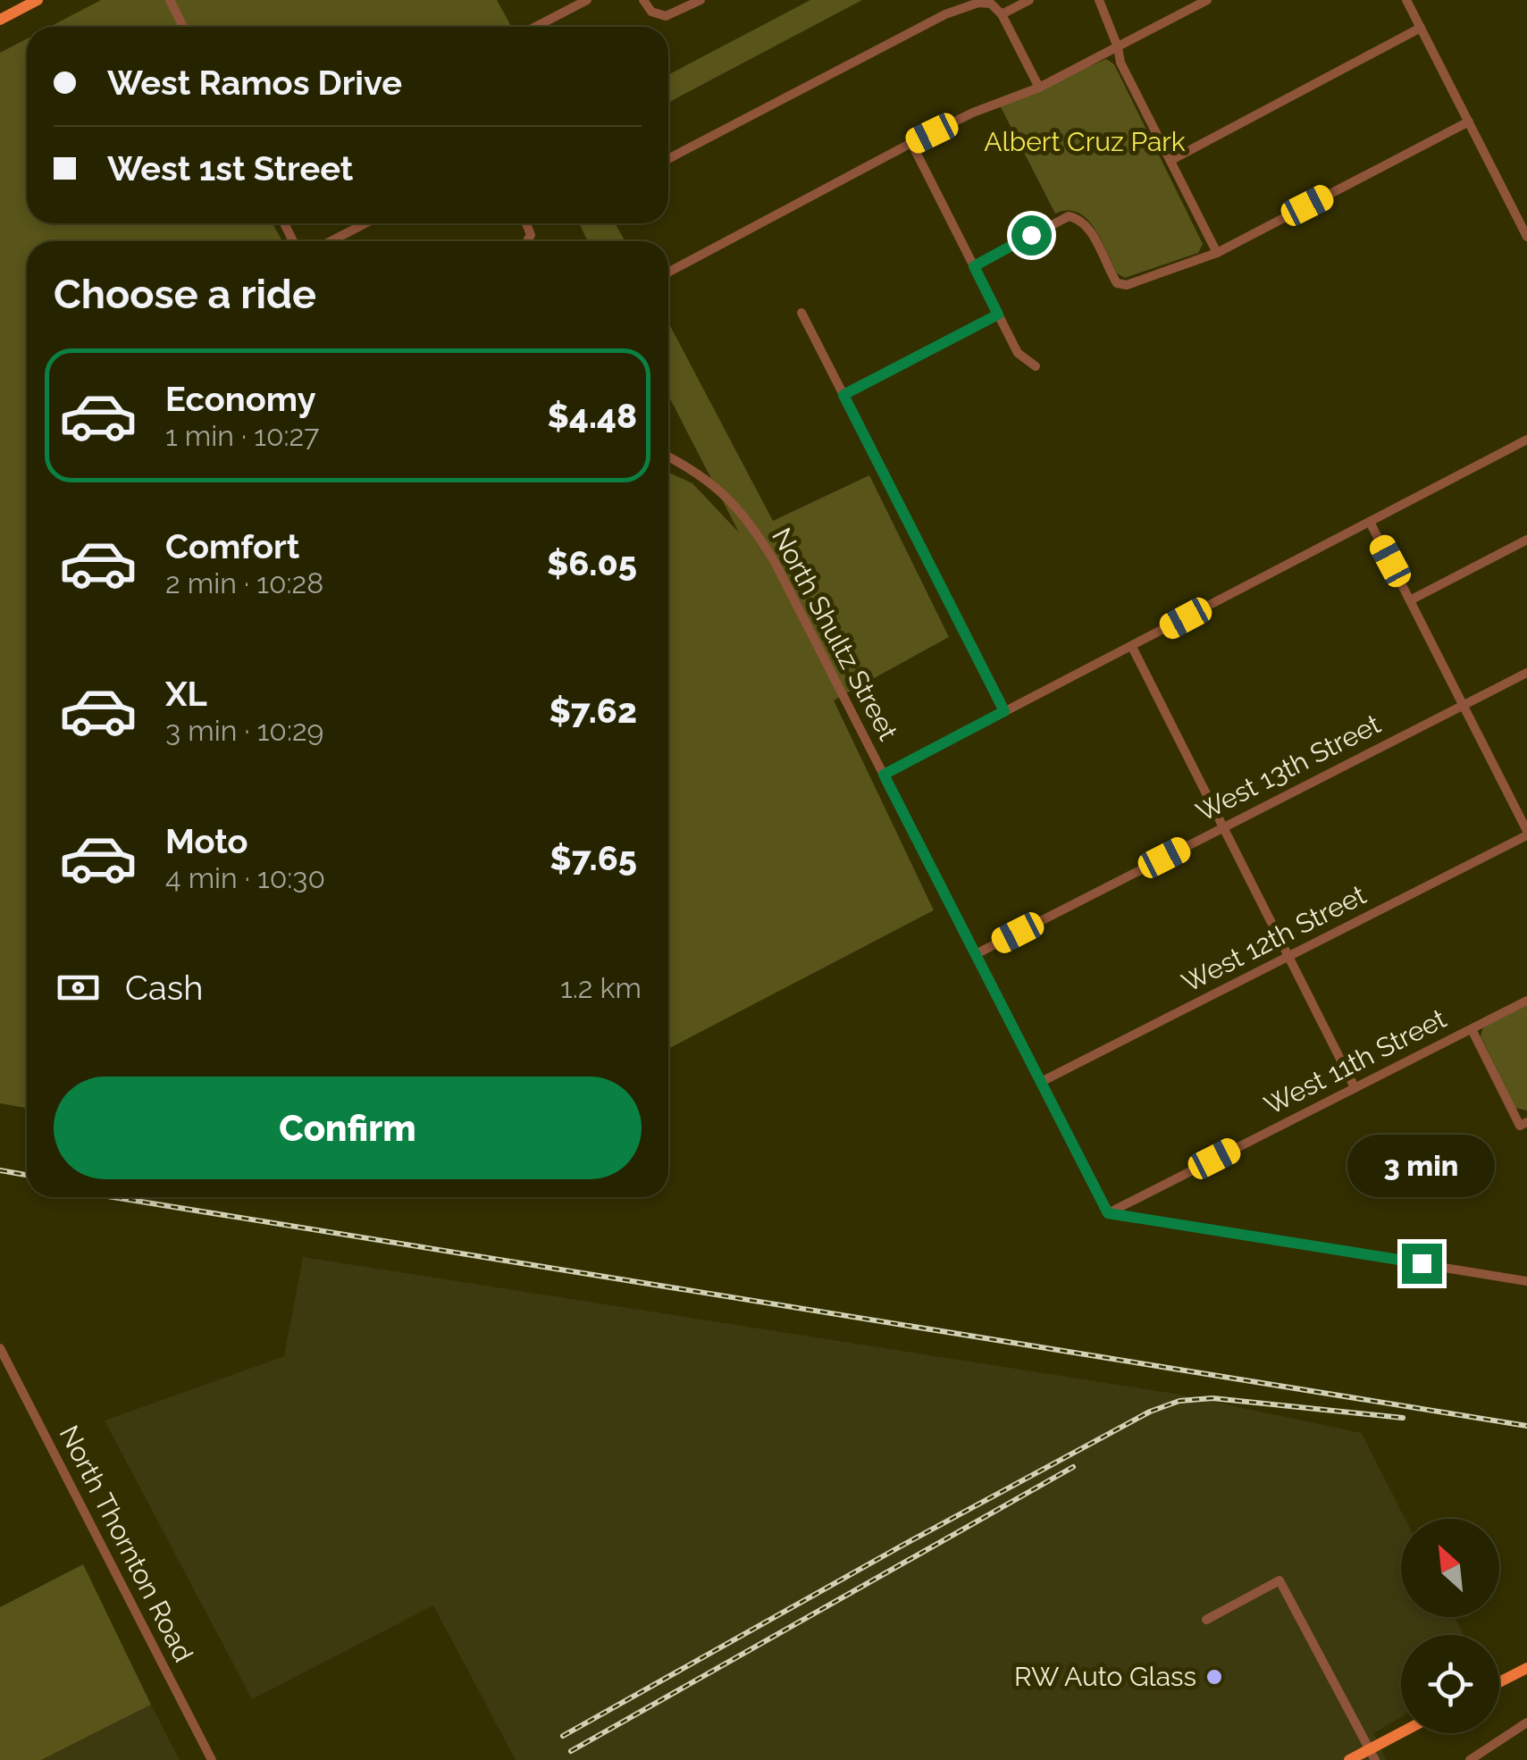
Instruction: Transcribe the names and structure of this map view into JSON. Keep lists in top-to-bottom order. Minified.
{"streets":{"street":["North Shultz Street","West 13th Street","West 12th Street","West 11th Street","North Thornton Road"]},"crossings":[["North Shultz Street","West 13th Street"],["North Shultz Street","West 12th Street"],["North Shultz Street","West 11th Street"]],"parks":["Albert Cruz Park"],"places":["RW Auto Glass"],"north":"top left","page":{"banner":["West Ramos Drive","West 1st Street"],"heading":"Choose a ride","list":[{"name":"Economy","note":"1 min · 10:27","value":"$4.48"},{"name":"Comfort","note":"2 min · 10:28","value":"$6.05"},{"name":"XL","note":"3 min · 10:29","value":"$7.62"},{"name":"Moto","note":"4 min · 10:30","value":"$7.65"}],"pay":["Cash","1.2 km"],"buttons":"Confirm","bubble":"3 min"}}
